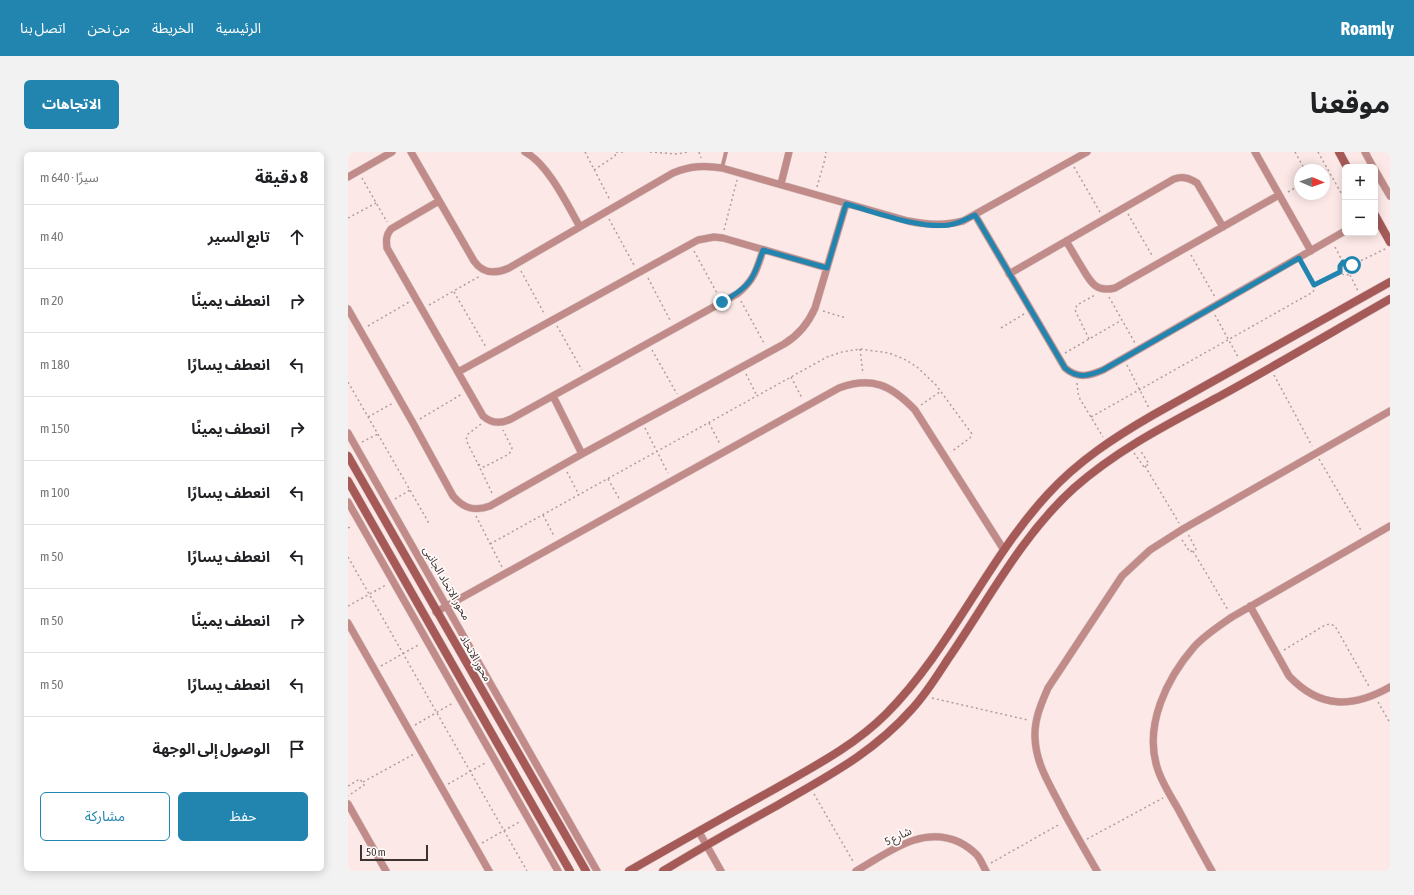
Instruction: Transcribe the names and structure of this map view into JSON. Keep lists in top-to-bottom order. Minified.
{"streets":{"street":["محور الاتحاد الجانبى","محور الاتحاد","شارع 5"]},"scale_bar":"50 m","north":"right","page":{"header":"Roamly","nav":["الرئيسية","الخريطة","من نحن","اتصل بنا"],"title":"موقعنا","buttons":["الاتجاهات",["حفظ","مشاركة"]],"heading":["8 دقيقة","سيرًا · 640 m"],"map_buttons":["+","−"],"list":[["تابع السير","40 m"],["انعطف يمينًا","20 m"],["انعطف يسارًا","180 m"],["انعطف يمينًا","150 m"],["انعطف يسارًا","100 m"],["انعطف يسارًا","50 m"],["انعطف يمينًا","50 m"],["انعطف يسارًا","50 m"],"الوصول إلى الوجهة"],"scale":"50 m"}}
